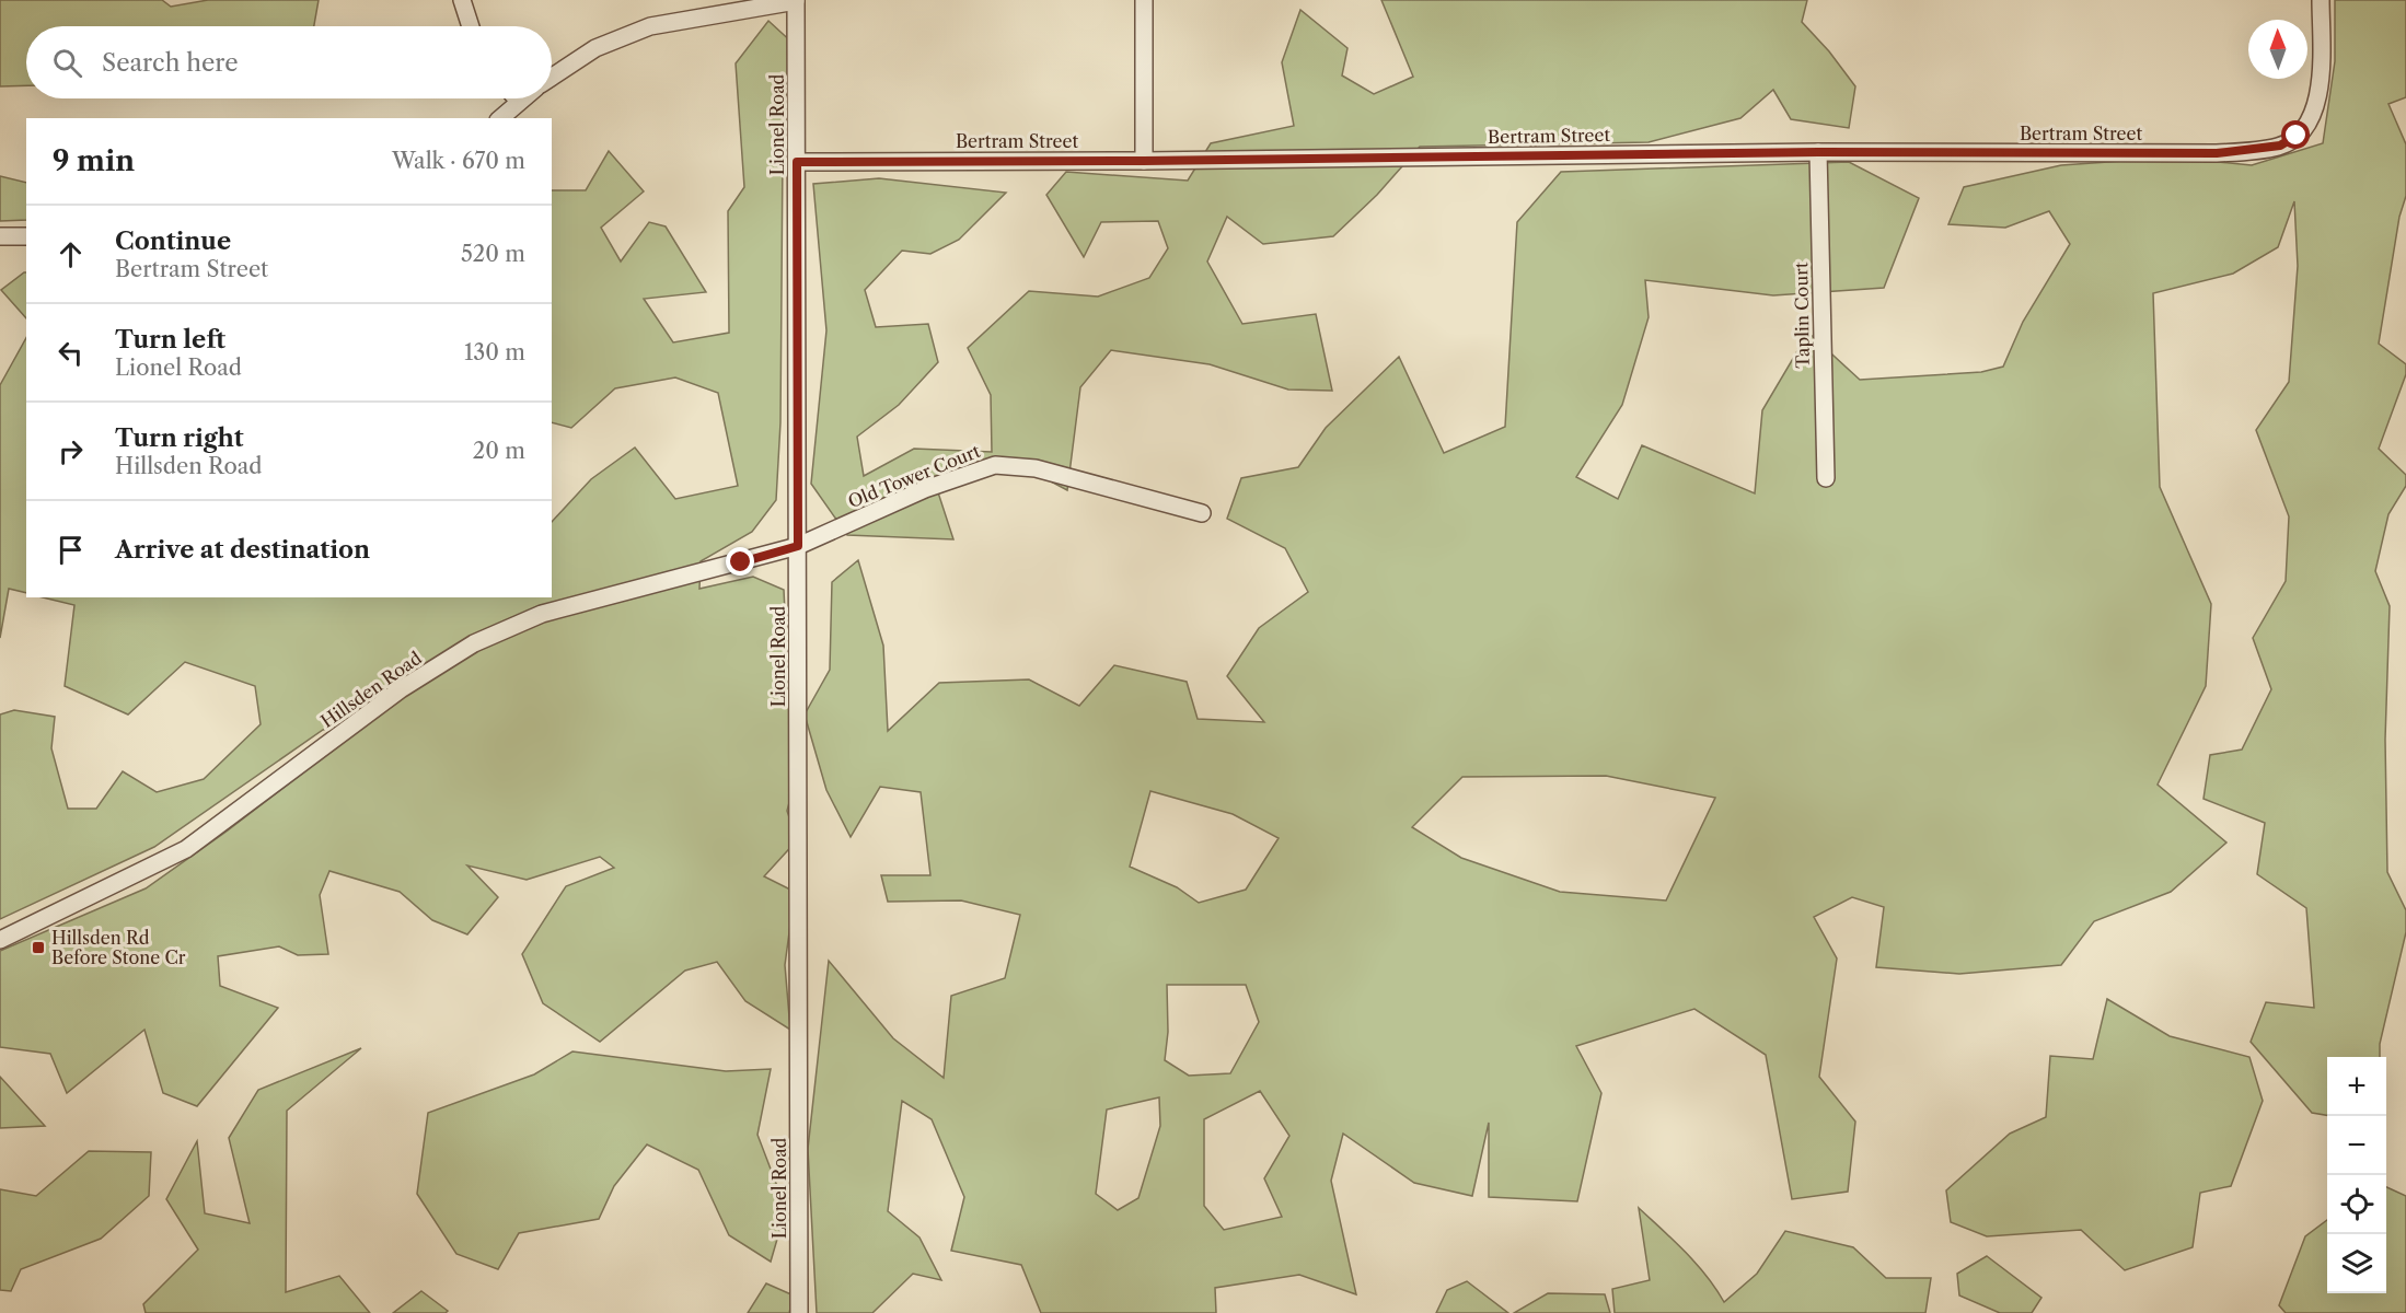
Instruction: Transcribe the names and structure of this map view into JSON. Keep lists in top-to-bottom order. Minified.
{"streets":{"street":["Lionel Road","Bertram Street","Taplin Court","Old Tower Court","Hillsden Road"]},"crossings":[["Lionel Road","Bertram Street"],["Lionel Road","Old Tower Court"],["Lionel Road","Hillsden Road"],["Bertram Street","Taplin Court"],["Old Tower Court","Hillsden Road"]],"places":{"transit":["Hillsden Rd Before Stone Cr"]},"north":"top","page":{"search":"Search here","heading":["9 min","Walk · 670 m"],"list":[["Continue","Bertram Street","520 m"],["Turn left","Lionel Road","130 m"],["Turn right","Hillsden Road","20 m"],"Arrive at destination"],"map_buttons":["+","−"]}}
